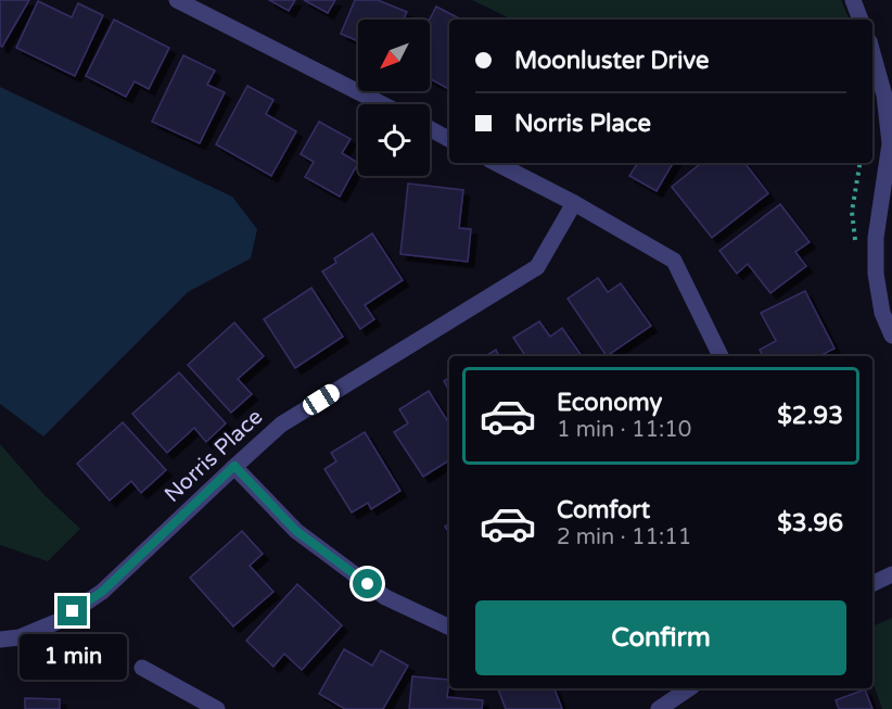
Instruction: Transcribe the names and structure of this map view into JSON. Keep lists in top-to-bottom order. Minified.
{"streets":{"street":["Norris Place"]},"north":"bottom left","page":{"banner":["Moonluster Drive","Norris Place"],"list":[{"name":"Economy","note":"1 min · 11:10","value":"$2.93"},{"name":"Comfort","note":"2 min · 11:11","value":"$3.96"}],"buttons":"Confirm","bubble":"1 min"}}
